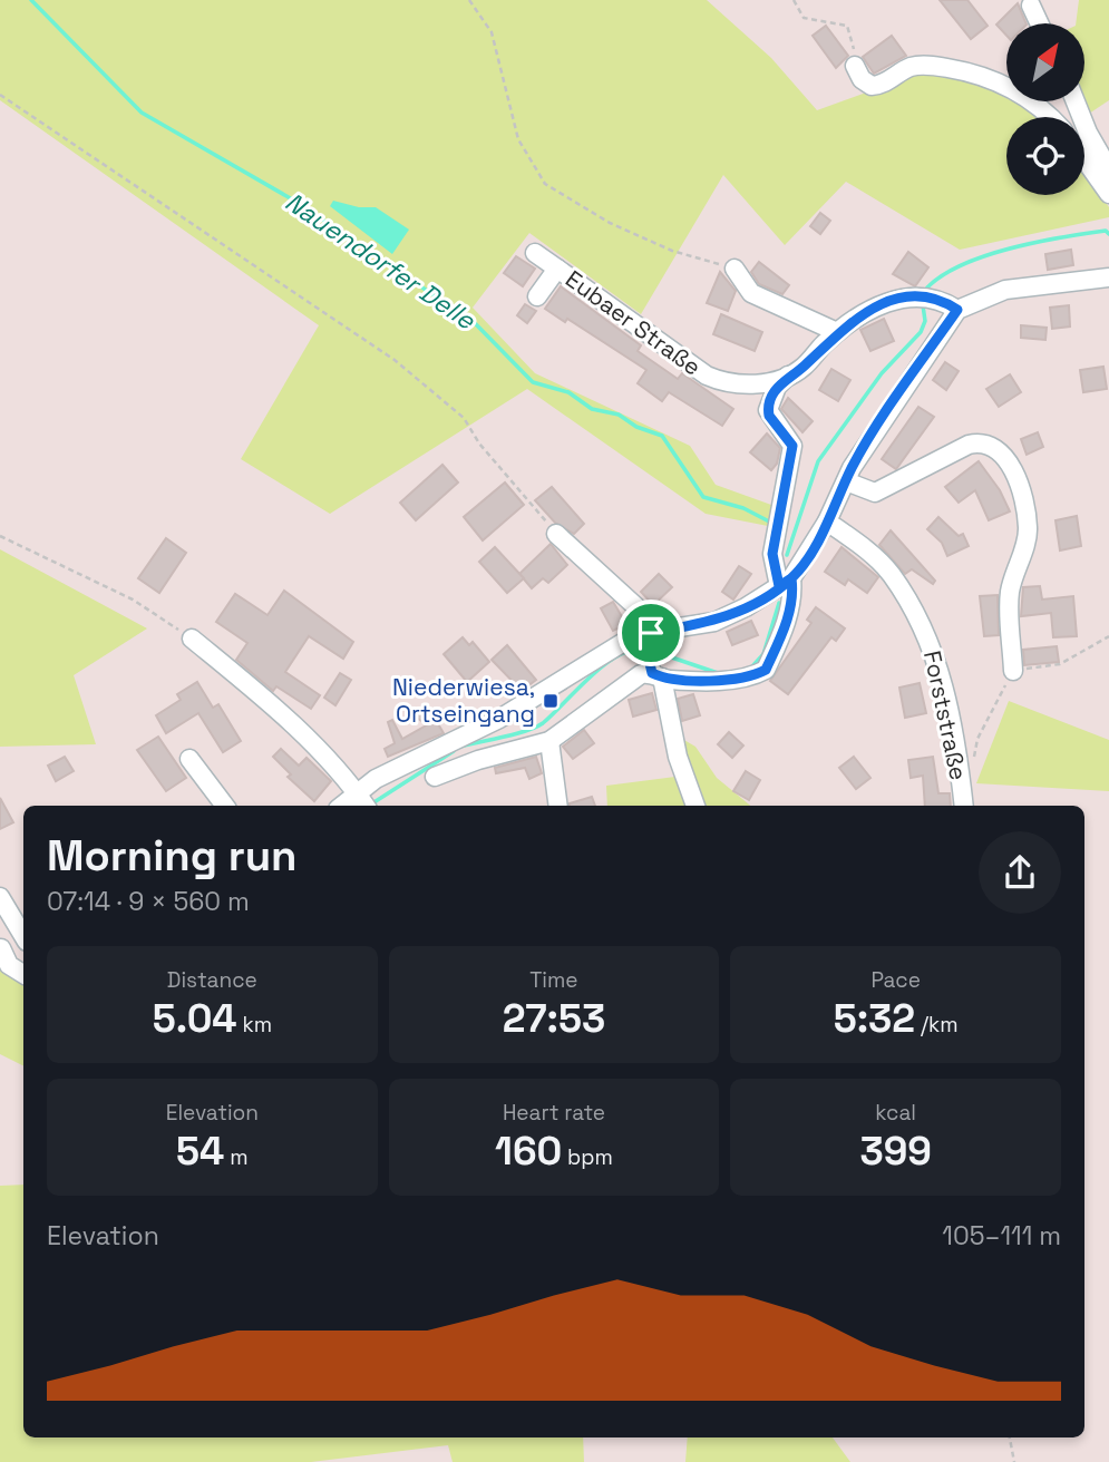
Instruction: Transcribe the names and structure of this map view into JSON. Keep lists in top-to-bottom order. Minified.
{"streets":{"street":["Eubaer Straße","Forststraße"]},"crossings":[["Eubaer Straße","Forststraße"]],"water":["Nauendorfer Delle"],"places":{"transit":["Niederwiesa, Ortseingang"]},"north":"top right","page":{"heading":["Morning run","07:14 · 9 × 560 m"],"stats":[["Distance","5.04 km"],["Time","27:53"],["Pace","5:32 /km"],["Elevation","54 m"],["Heart rate","160 bpm"],["kcal","399"]],"chart":["Elevation","105–111 m"]}}
